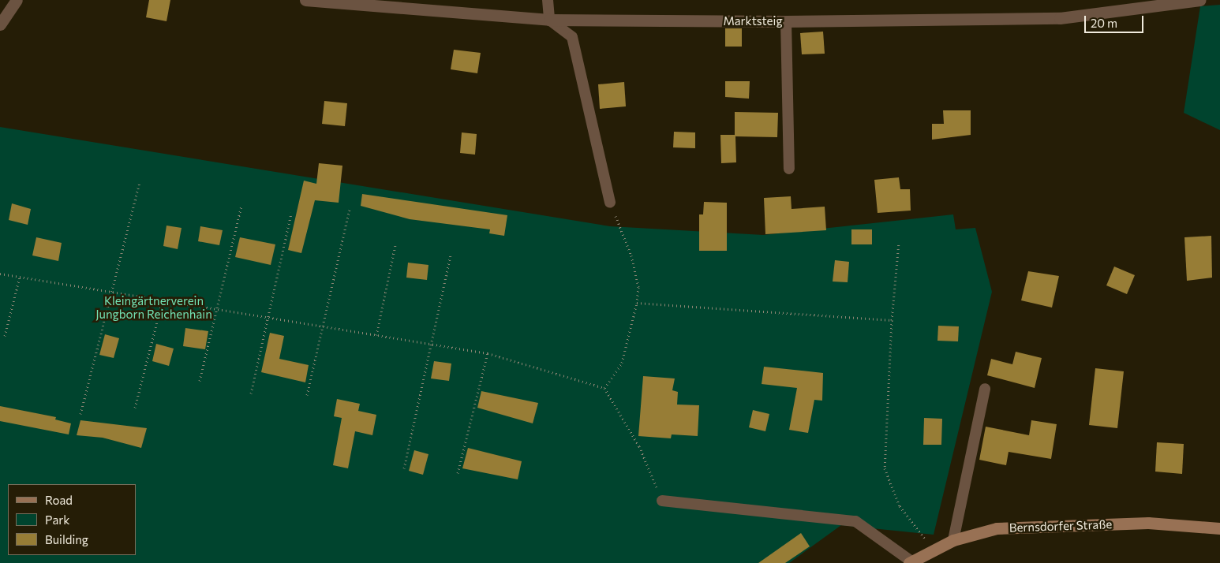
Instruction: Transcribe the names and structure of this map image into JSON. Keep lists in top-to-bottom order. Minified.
{"streets":{"street":["Marktsteig","Bernsdorfer Straße"]},"parks":["Kleingärtnerverein Jungborn Reichenhain"],"legend":["Road","Park","Building"],"scale_bar":"20 m"}
